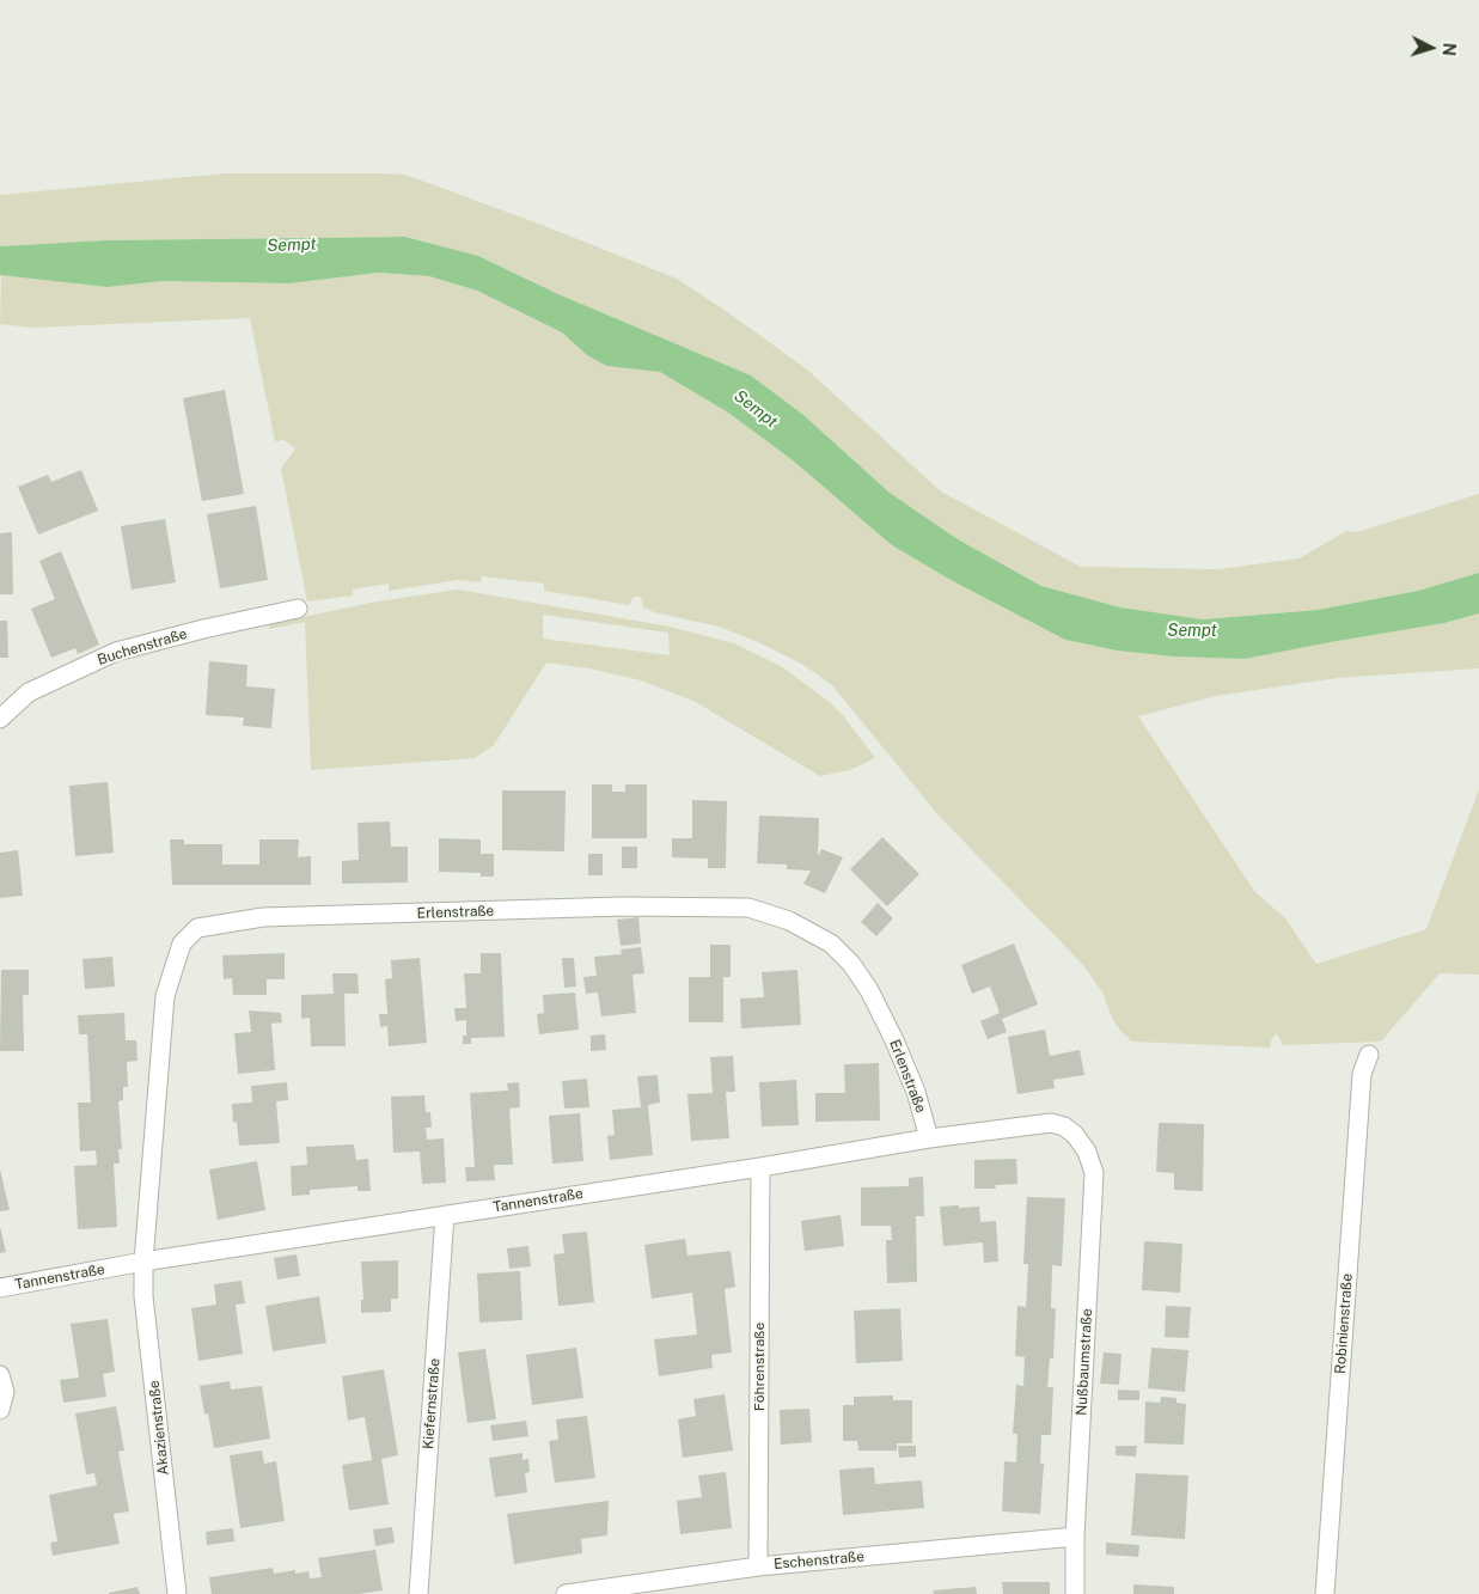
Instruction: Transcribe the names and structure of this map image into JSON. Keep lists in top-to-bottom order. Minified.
{"streets":{"street":["Buchenstraße","Erlenstraße","Tannenstraße","Robinienstraße","Nußbaumstraße","Föhrenstraße","Kiefernstraße","Akazienstraße","Eschenstraße"]},"crossings":[["Erlenstraße","Tannenstraße"],["Erlenstraße","Akazienstraße"],["Tannenstraße","Nußbaumstraße"],["Tannenstraße","Föhrenstraße"],["Tannenstraße","Kiefernstraße"],["Tannenstraße","Akazienstraße"],["Nußbaumstraße","Eschenstraße"],["Föhrenstraße","Eschenstraße"]],"water":["Sempt"],"north":"right"}
